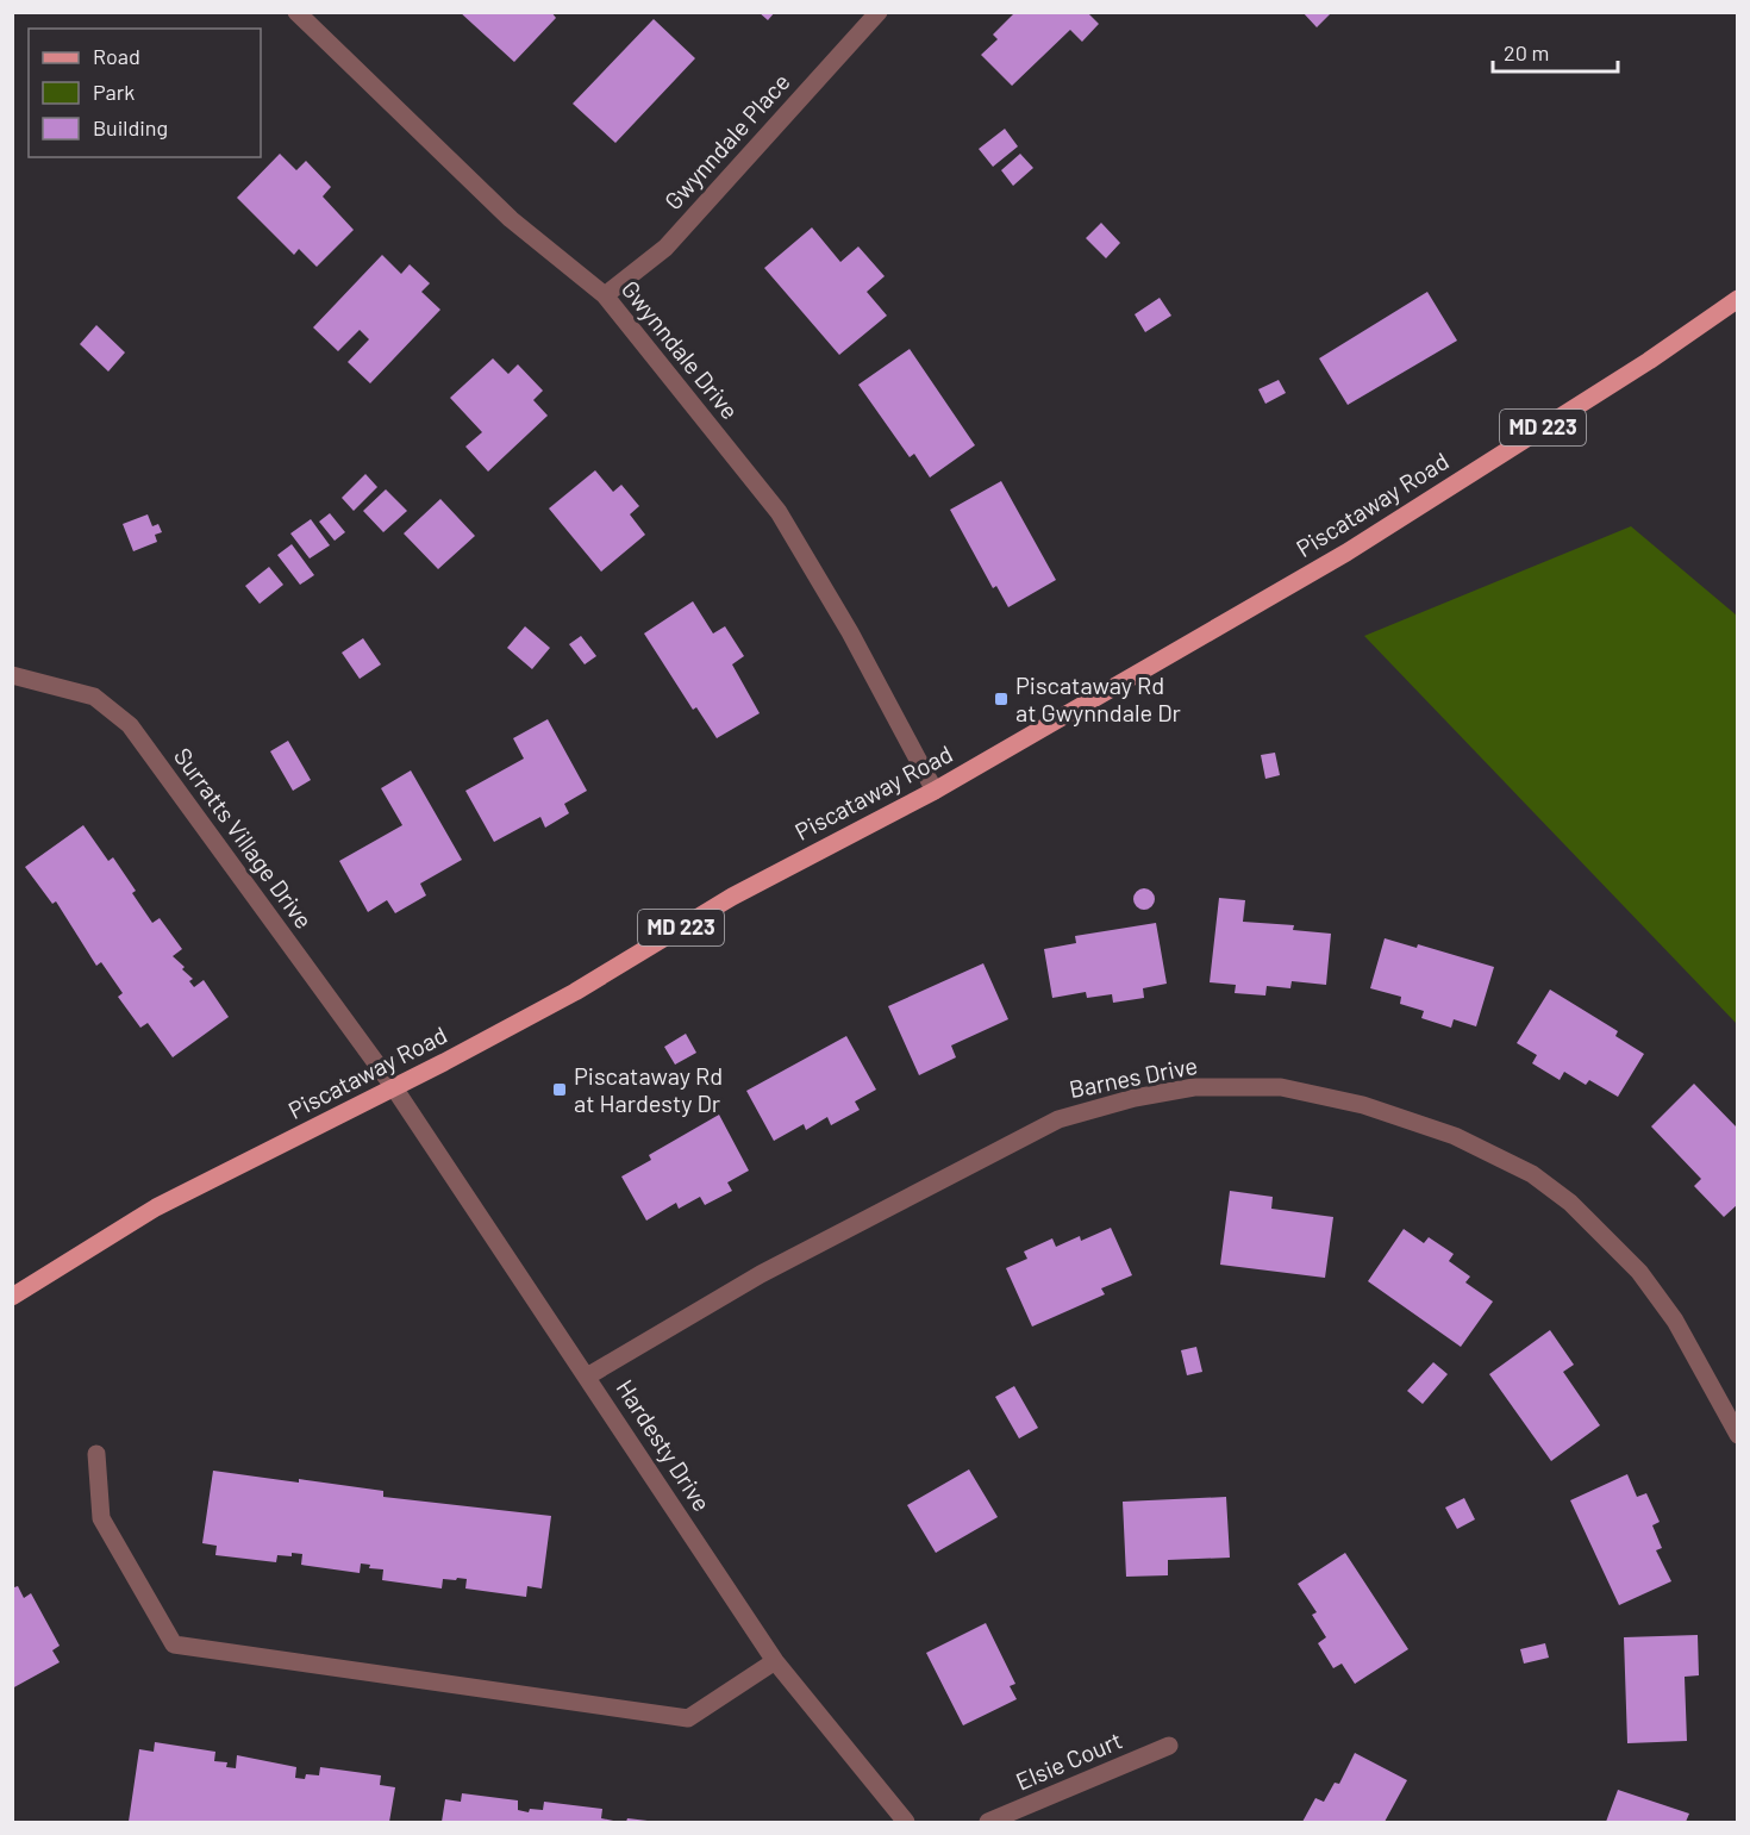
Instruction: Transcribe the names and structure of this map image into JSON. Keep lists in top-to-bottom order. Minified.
{"streets":{"main road":["MD 223","Piscataway Road"],"street":["Gwynndale Place","Gwynndale Drive","Surratts Village Drive","Barnes Drive","Hardesty Drive","Elsie Court"]},"crossings":[["Gwynndale Place","Gwynndale Drive"],["Gwynndale Drive","Piscataway Road"],["Piscataway Road","Surratts Village Drive"],["Piscataway Road","Hardesty Drive"],["Surratts Village Drive","Hardesty Drive"],["Barnes Drive","Hardesty Drive"]],"places":{"transit":["Piscataway Rd at Gwynndale Dr","Piscataway Rd at Hardesty Dr"]},"legend":["Road","Park","Building"],"scale_bar":"20 m"}
